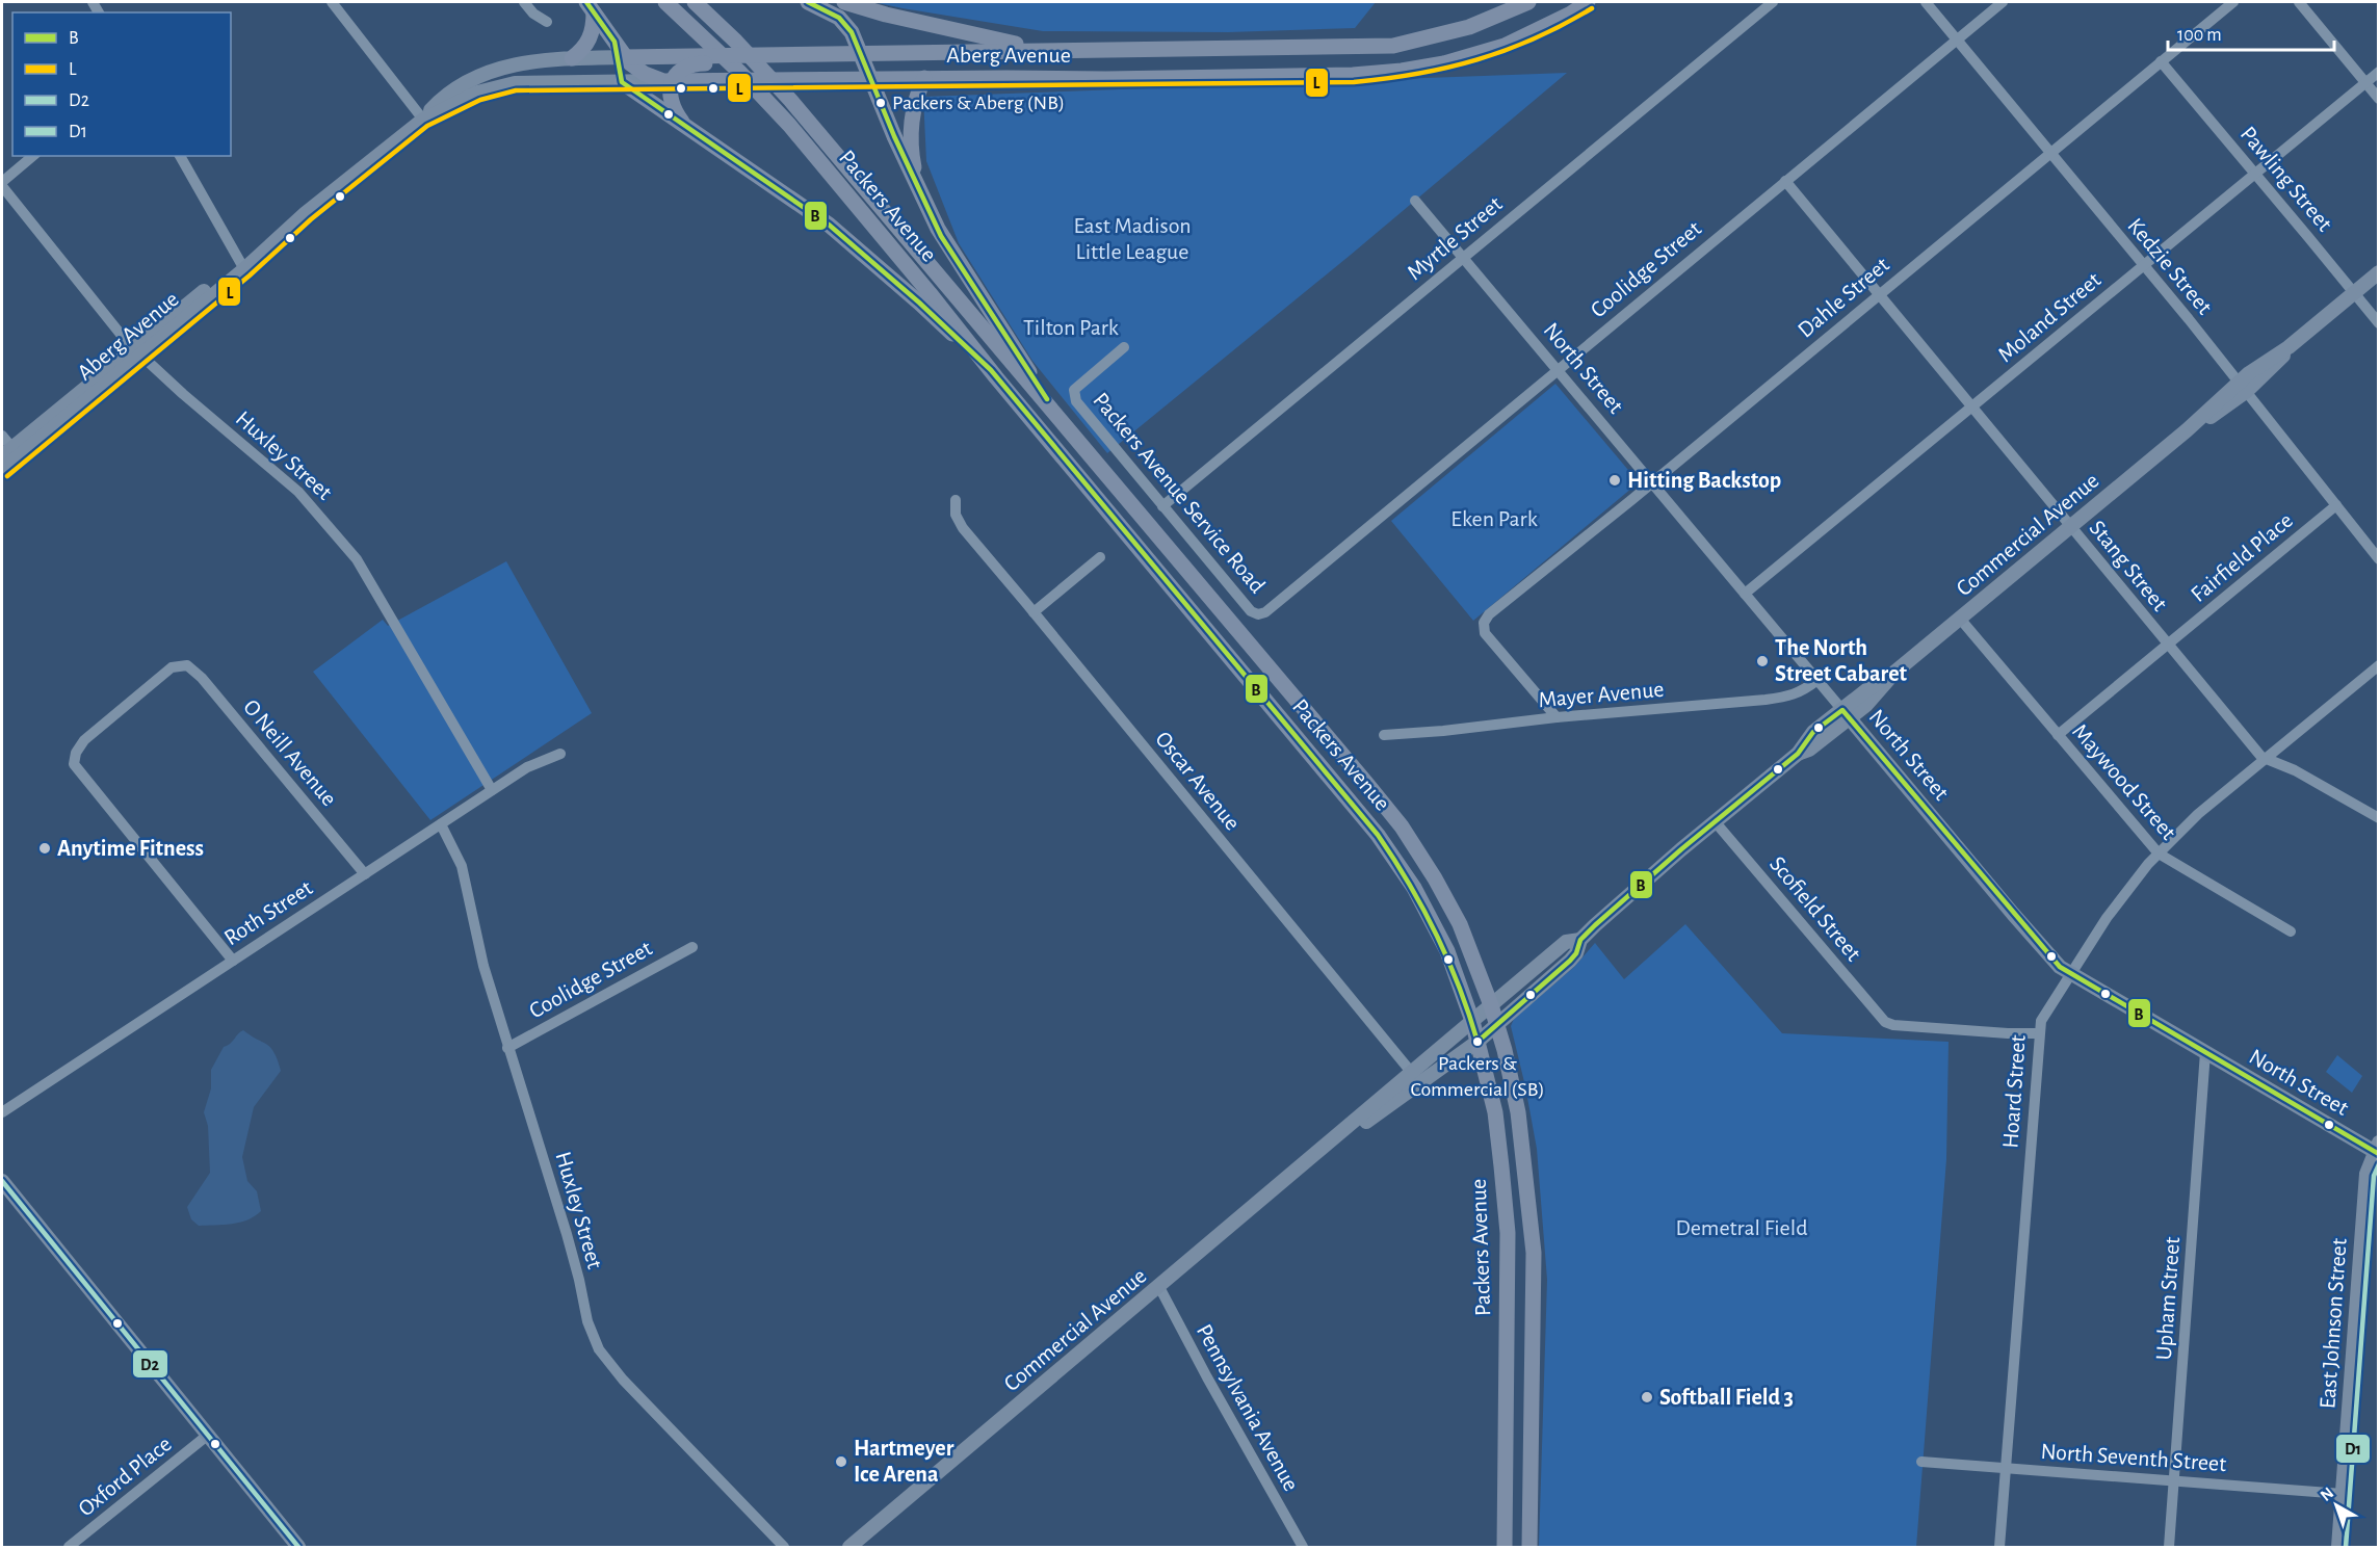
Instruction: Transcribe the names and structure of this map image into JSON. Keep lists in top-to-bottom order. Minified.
{"streets":{"main road":["Aberg Avenue","Packers Avenue"],"street":["Pawling Street","Myrtle Street","Kedzie Street","Coolidge Street","Dahle Street","Moland Street","North Street","Huxley Street","Packers Avenue Service Road","Commercial Avenue","Fairfield Place","Stang Street","Mayer Avenue","O Neill Avenue","Oscar Avenue","Maywood Street","Scofield Street","Roth Street","Hoard Street","Upham Street","East Johnson Street","Pennsylvania Avenue","North Seventh Street","Oxford Place"]},"crossings":[["Aberg Avenue","Huxley Street"],["Pawling Street","Dahle Street"],["Pawling Street","Moland Street"],["Pawling Street","Commercial Avenue"],["Packers Avenue","Commercial Avenue"],["Myrtle Street","North Street"],["Myrtle Street","Packers Avenue Service Road"],["Kedzie Street","Coolidge Street"],["Kedzie Street","Dahle Street"],["Kedzie Street","Moland Street"],["Kedzie Street","Commercial Avenue"],["Kedzie Street","Fairfield Place"],["Coolidge Street","North Street"],["Coolidge Street","Huxley Street"],["Coolidge Street","Packers Avenue Service Road"],["Coolidge Street","Stang Street"],["Dahle Street","North Street"],["Dahle Street","Stang Street"],["Dahle Street","Mayer Avenue"],["Moland Street","North Street"],["Moland Street","Stang Street"],["North Street","Commercial Avenue"],["North Street","Mayer Avenue"],["North Street","Hoard Street"],["North Street","Upham Street"],["North Street","East Johnson Street"],["Huxley Street","Roth Street"],["Commercial Avenue","Stang Street"],["Commercial Avenue","Oscar Avenue"],["Commercial Avenue","Maywood Street"],["Commercial Avenue","Scofield Street"],["Commercial Avenue","Pennsylvania Avenue"],["Fairfield Place","Stang Street"],["Fairfield Place","Maywood Street"],["Stang Street","Hoard Street"],["O Neill Avenue","Roth Street"],["Maywood Street","Hoard Street"],["Scofield Street","Hoard Street"],["Hoard Street","North Seventh Street"],["Upham Street","North Seventh Street"],["East Johnson Street","North Seventh Street"]],"parks":["East Madison Little League","Tilton Park","Eken Park","Demetral Field"],"places":["Packers & Aberg (NB)","Hitting Backstop","The North Street Cabaret","Anytime Fitness","Packers & Commercial (SB)","Softball Field 3","Hartmeyer Ice Arena"],"lines":["transit line B","transit line L","transit line D1","transit line D2"],"legend":["B","L","D2","D1"],"scale_bar":"100 m","north":"top left"}
